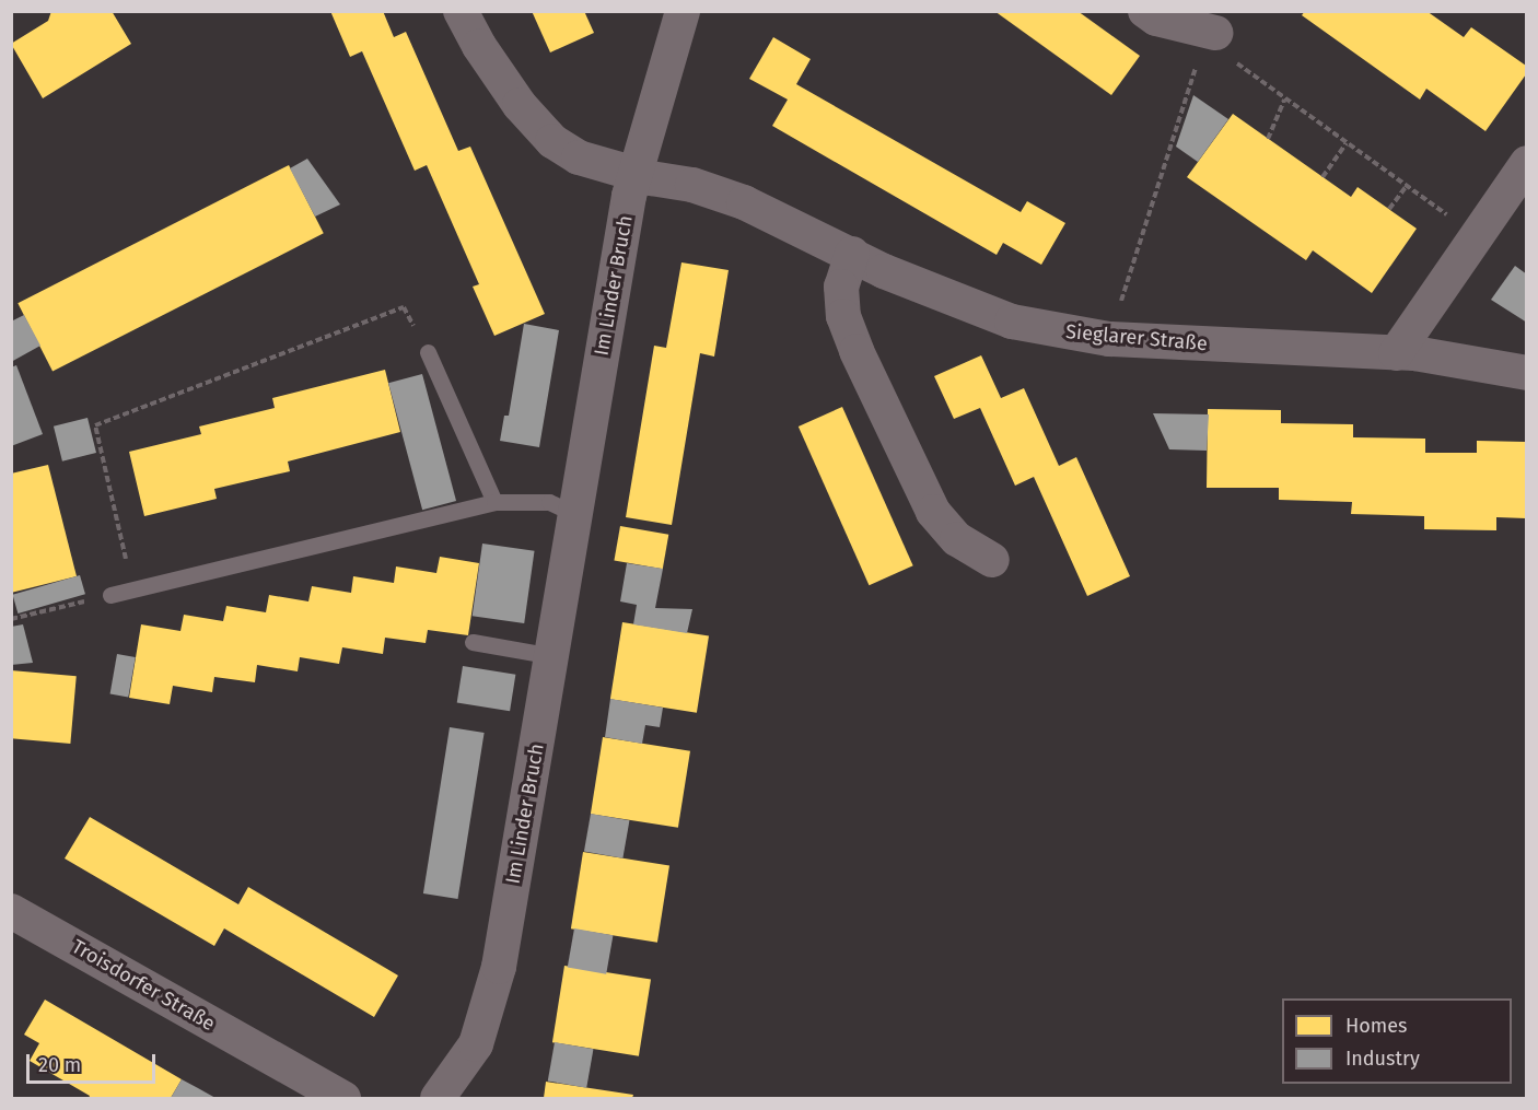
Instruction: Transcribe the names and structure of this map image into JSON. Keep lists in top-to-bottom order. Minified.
{"streets":{"street":["Im Linder Bruch","Sieglarer Straße","Troisdorfer Straße"]},"crossings":[["Im Linder Bruch","Sieglarer Straße"]],"legend":["Homes","Industry"],"scale_bar":"20 m"}
